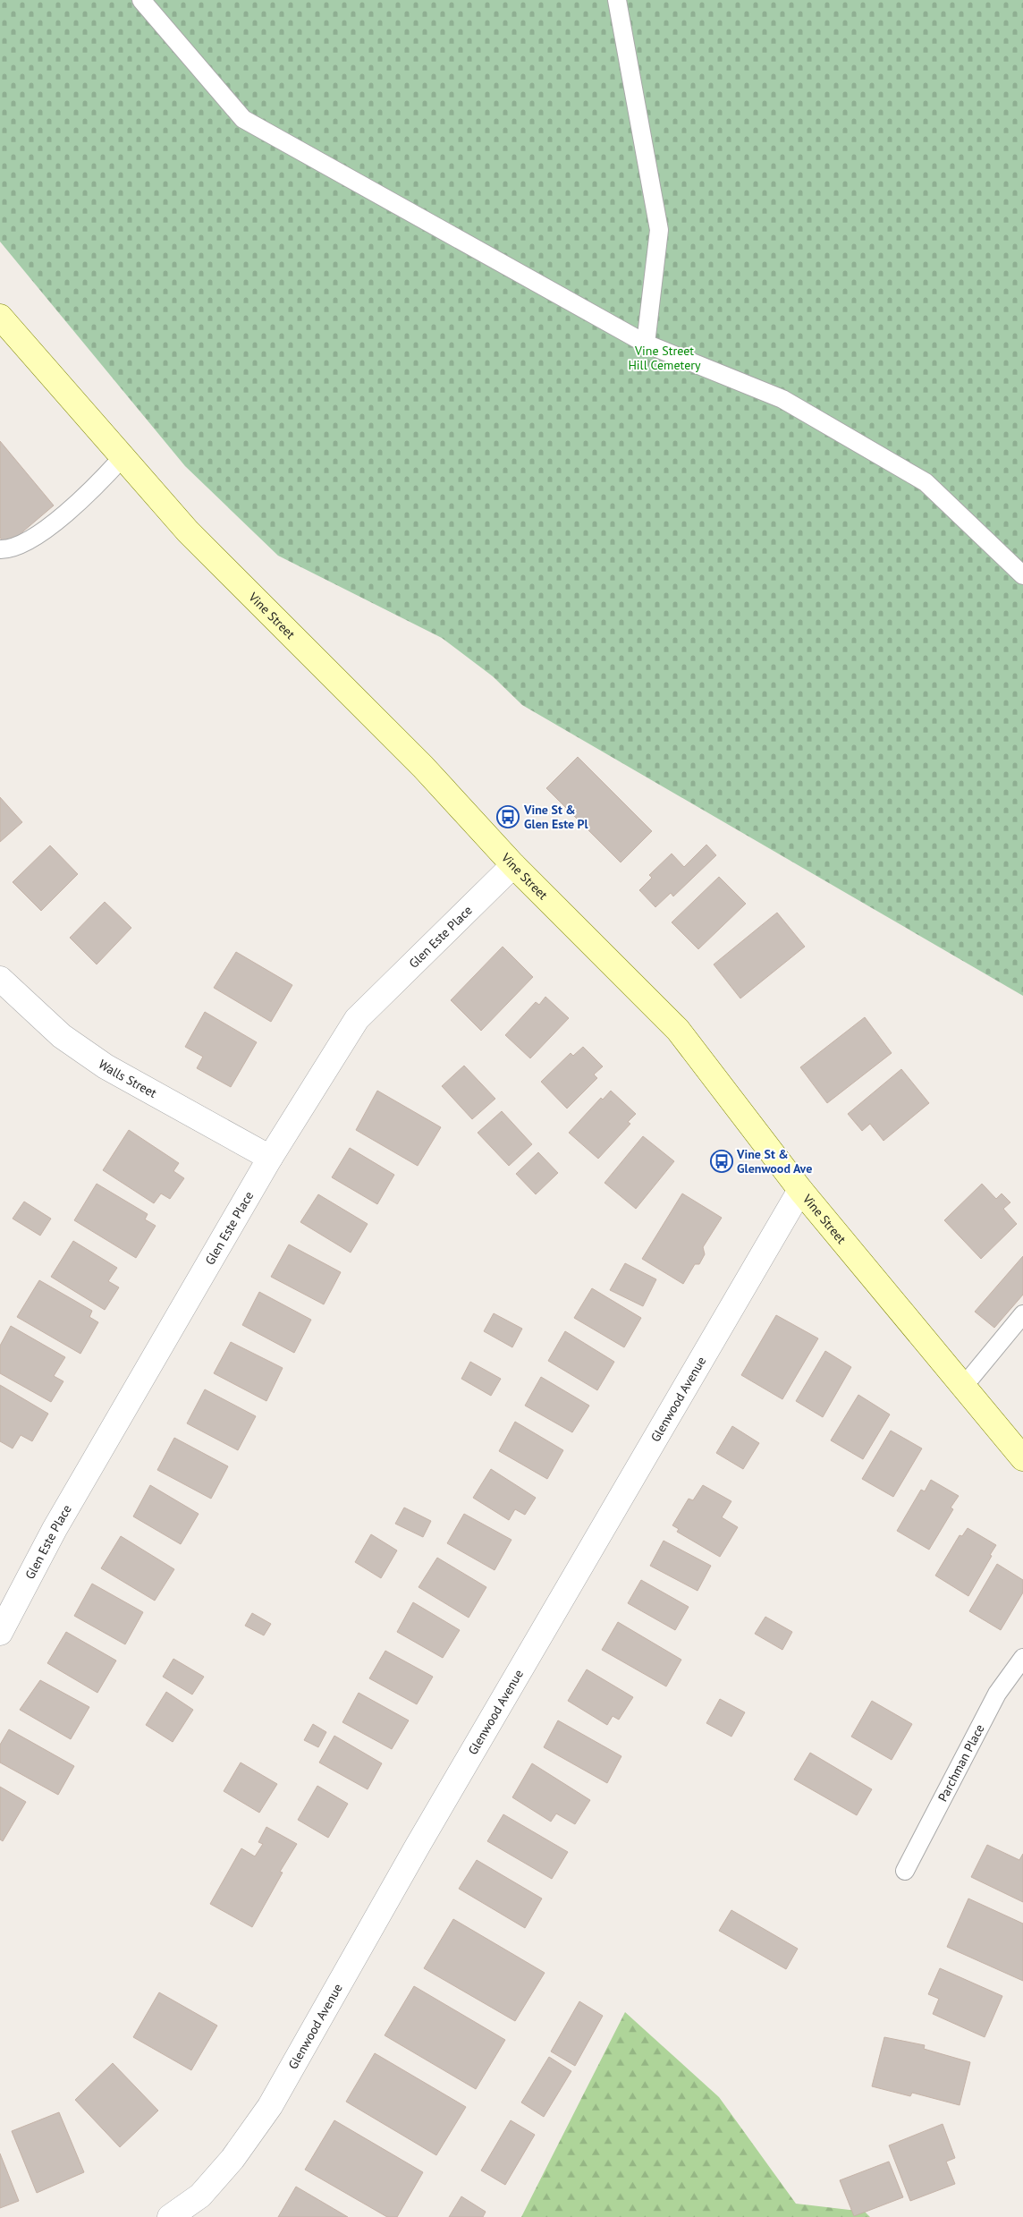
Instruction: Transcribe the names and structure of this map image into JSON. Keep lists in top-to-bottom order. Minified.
{"streets":{"main road":["Vine Street"],"street":["Glen Este Place","Walls Street","Glenwood Avenue"],"lane":["Parchman Place"]},"crossings":[["Vine Street","Glen Este Place"],["Vine Street","Glenwood Avenue"],["Glen Este Place","Walls Street"]],"parks":["Vine Street Hill Cemetery"],"places":{"bus stop":["Vine St & Glen Este Pl","Vine St & Glenwood Ave"]}}
